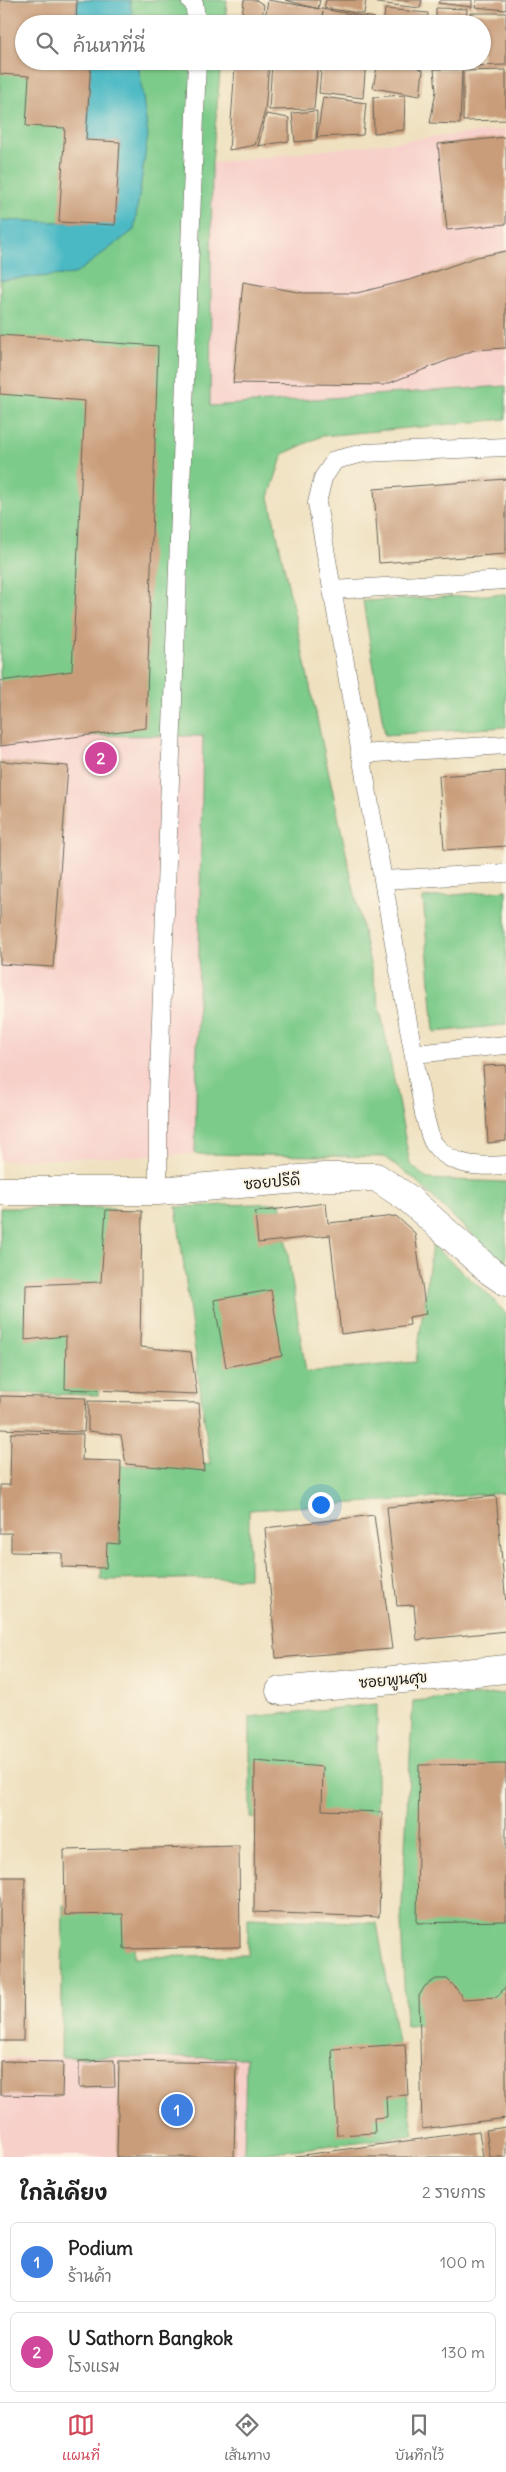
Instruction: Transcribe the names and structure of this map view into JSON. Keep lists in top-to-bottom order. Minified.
{"streets":{"street":["ซอยปรีดี","ซอยพูนศุข"]},"page":{"search":"ค้นหาที่นี่","pins":["2","1"],"heading":["ใกล้เคียง","2 รายการ"],"list":[{"mark":"1","name":"Podium","note":"ร้านค้า","value":"100 m"},{"mark":"2","name":"U Sathorn Bangkok","note":"โรงแรม","value":"130 m"}],"nav":["แผนที่","เส้นทาง","บันทึกไว้"]}}
